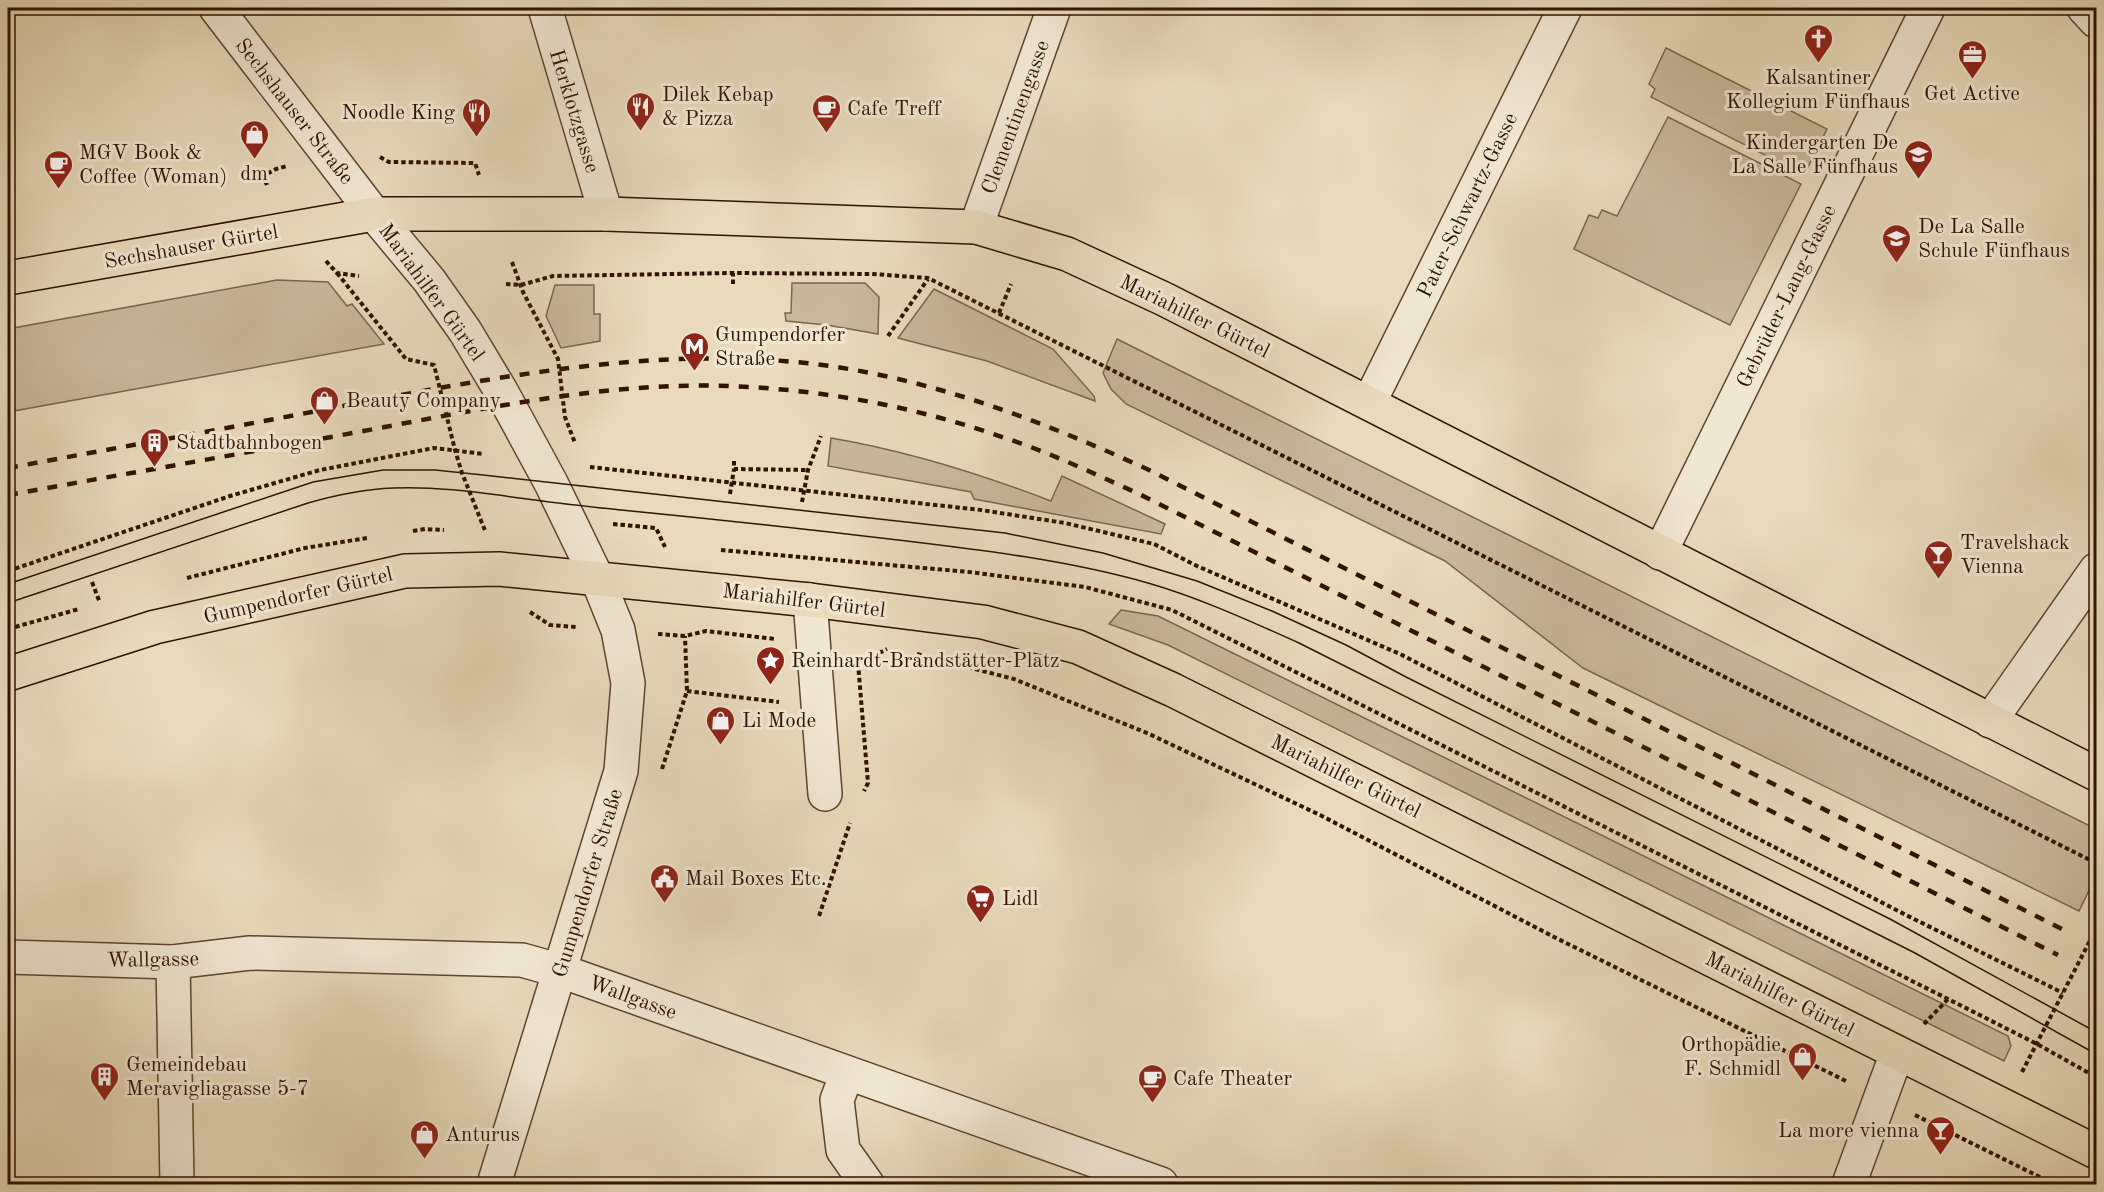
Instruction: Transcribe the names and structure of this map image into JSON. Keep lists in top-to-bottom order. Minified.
{"streets":{"main road":["Sechshauser Gürtel","Mariahilfer Gürtel","Gumpendorfer Gürtel"],"street":["Sechshauser Straße","Herklotzgasse","Clementinengasse","Pater-Schwartz-Gasse","Gebrüder-Lang-Gasse","Gumpendorfer Straße","Wallgasse"]},"crossings":[["Sechshauser Straße","Sechshauser Gürtel"],["Sechshauser Straße","Mariahilfer Gürtel"],["Herklotzgasse","Mariahilfer Gürtel"],["Clementinengasse","Mariahilfer Gürtel"],["Pater-Schwartz-Gasse","Mariahilfer Gürtel"],["Sechshauser Gürtel","Mariahilfer Gürtel"],["Mariahilfer Gürtel","Gebrüder-Lang-Gasse"],["Mariahilfer Gürtel","Gumpendorfer Gürtel"],["Mariahilfer Gürtel","Gumpendorfer Straße"],["Gumpendorfer Gürtel","Gumpendorfer Straße"],["Gumpendorfer Straße","Wallgasse"]],"places":{"church":["Kalsantiner Kollegium Fünfhaus"],"office":["Get Active"],"restaurant":["Dilek Kebap & Pizza","Noodle King"],"cafe":["Cafe Treff","MGV Book & Coffee (Woman)","Cafe Theater"],"shop":["dm","Beauty Company","Li Mode","Orthopädie F. Schmidl","Anturus"],"school or university":["Kindergarten De La Salle Fünfhaus","De La Salle Schule Fünfhaus"],"metro station":["Gumpendorfer Straße"],"building":["Stadtbahnbogen","Gemeindebau Meravigliagasse 5-7"],"bar":["Travelshack Vienna","La more vienna"],"place":["Reinhardt-Brandstätter-Platz"],"public building":["Mail Boxes Etc."],"supermarket":["Lidl"]}}
